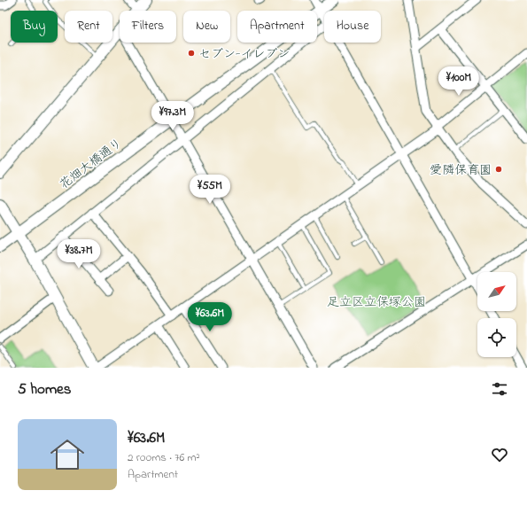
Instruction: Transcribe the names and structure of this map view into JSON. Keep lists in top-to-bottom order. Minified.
{"streets":{"street":["花畑大橋通り"]},"parks":["足立区立保塚公園"],"places":["セブン-イレブン","愛隣保育園"],"north":"top right","page":{"chip":["Buy","Rent","Filters","New","Apartment","House"],"price":["¥100M","¥97.3M","¥55M","¥38.7M","¥63.6M"],"heading":"5 homes","list":[{"name":"¥63.6M","note":"2 rooms · 76 m² · Apartment"}]}}
